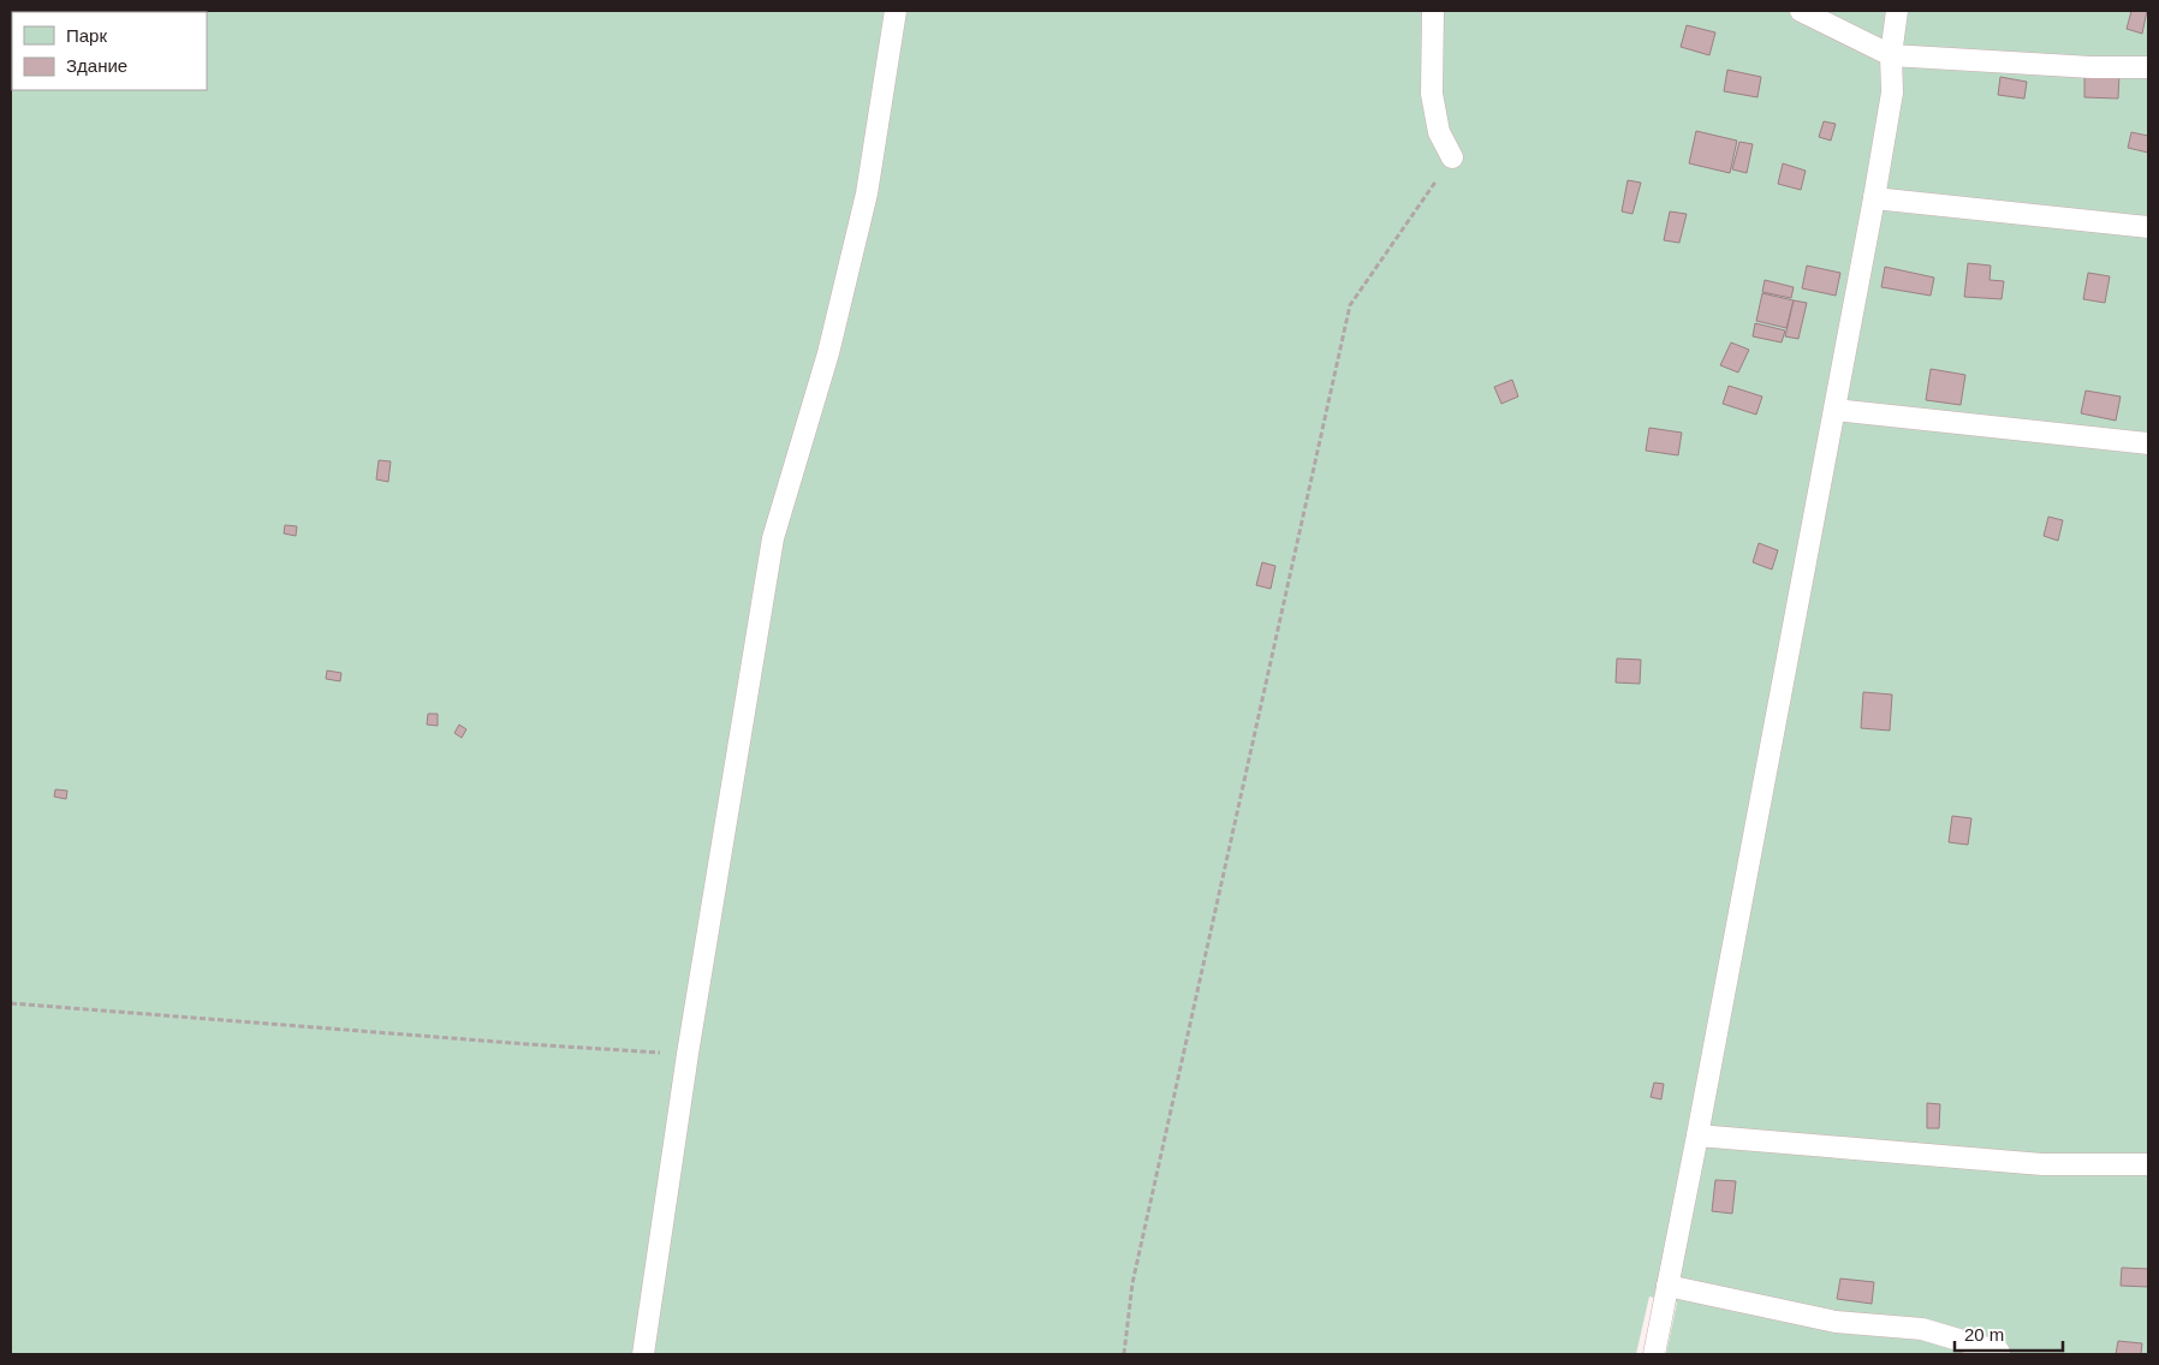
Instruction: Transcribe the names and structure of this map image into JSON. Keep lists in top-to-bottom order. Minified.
{"legend":["Парк","Здание"],"scale_bar":"20 m"}
